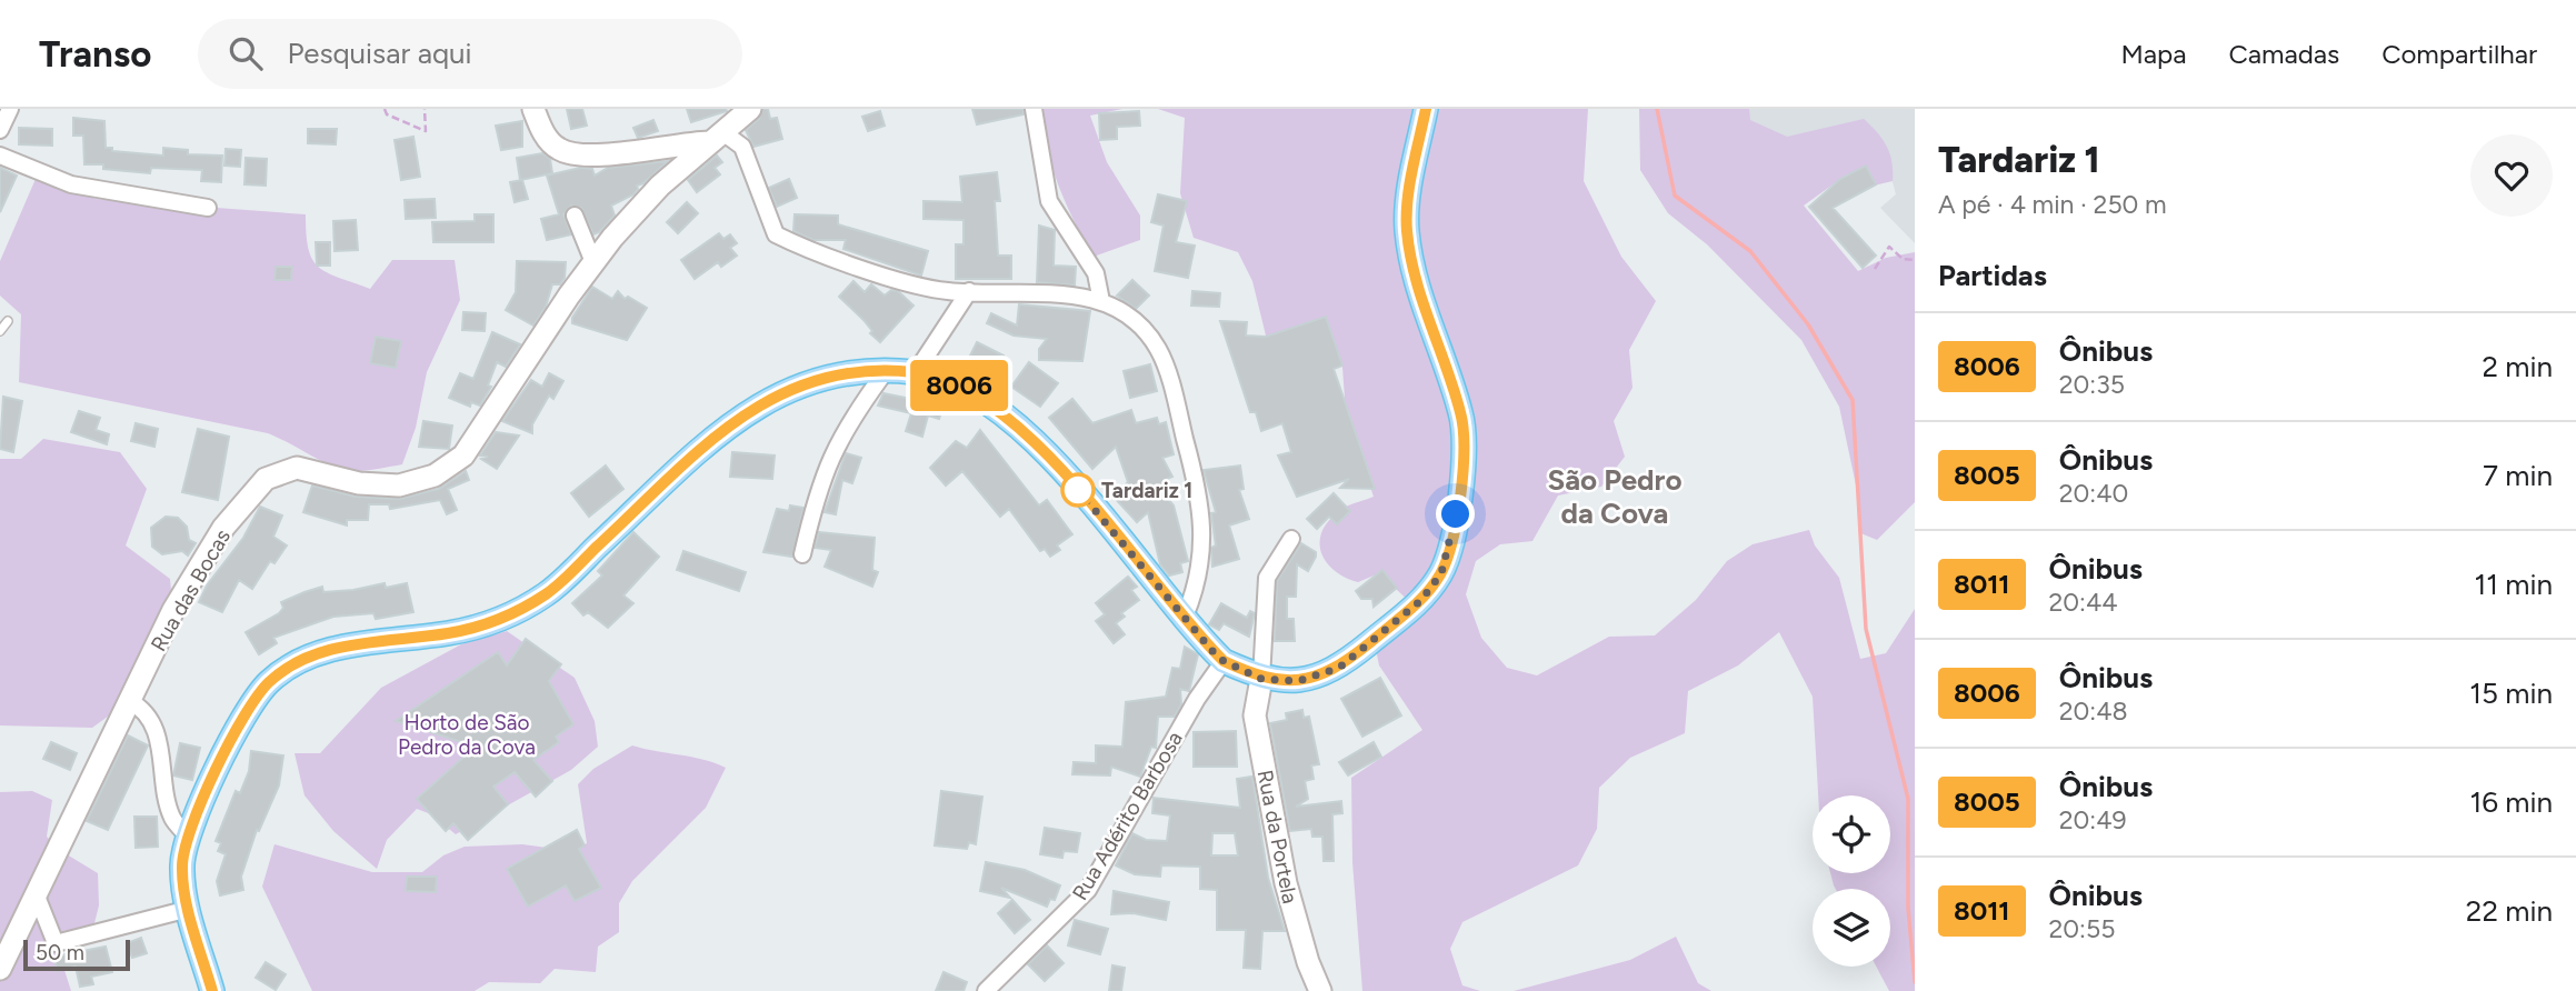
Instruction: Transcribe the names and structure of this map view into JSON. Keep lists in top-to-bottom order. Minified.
{"streets":{"street":["Rua das Bocas","Rua Adérito Barbosa","Rua da Portela"]},"districts":["São Pedro da Cova"],"parks":["Horto de São Pedro da Cova"],"places":["Tardariz 1"],"lines":["bus line 8006"],"scale_bar":"50 m","page":{"header":"Transo","search":"Pesquisar aqui","nav":["Mapa","Camadas","Compartilhar"],"on_map":"8006","heading":[["Tardariz 1","A pé · 4 min · 250 m"],"Partidas"],"list":[{"mark":"8006","name":"Ônibus","note":"20:35","value":"2 min"},{"mark":"8005","name":"Ônibus","note":"20:40","value":"7 min"},{"mark":"8011","name":"Ônibus","note":"20:44","value":"11 min"},{"mark":"8006","name":"Ônibus","note":"20:48","value":"15 min"},{"mark":"8005","name":"Ônibus","note":"20:49","value":"16 min"},{"mark":"8011","name":"Ônibus","note":"20:55","value":"22 min"}],"scale":"50 m"}}
